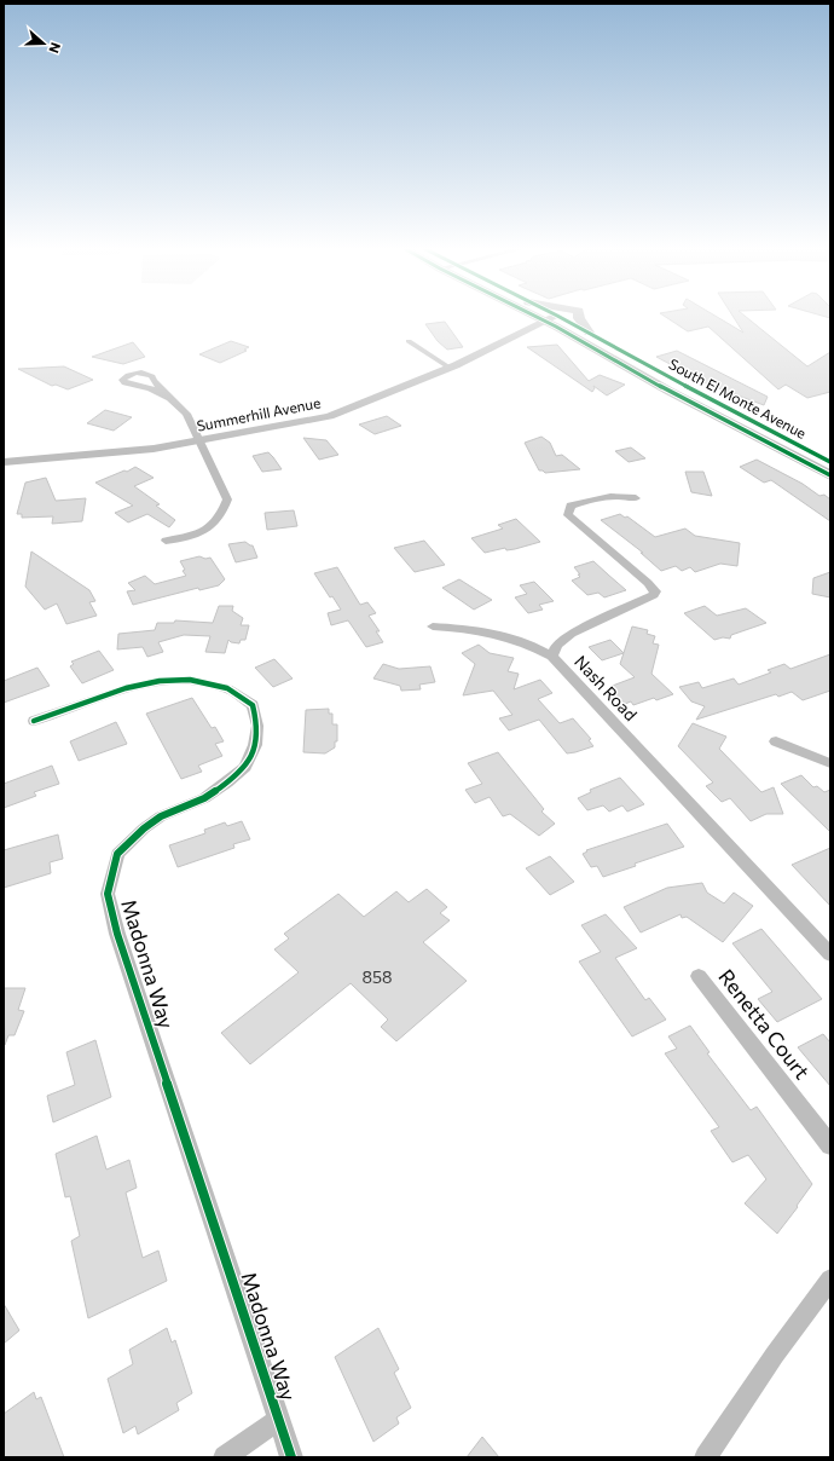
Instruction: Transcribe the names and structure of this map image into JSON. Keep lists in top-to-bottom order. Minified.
{"streets":{"main road":["South El Monte Avenue"],"street":["Summerhill Avenue","Nash Road","Madonna Way","Renetta Court"]},"crossings":[["South El Monte Avenue","Summerhill Avenue"]],"house_numbers":["858"],"north":"right"}
